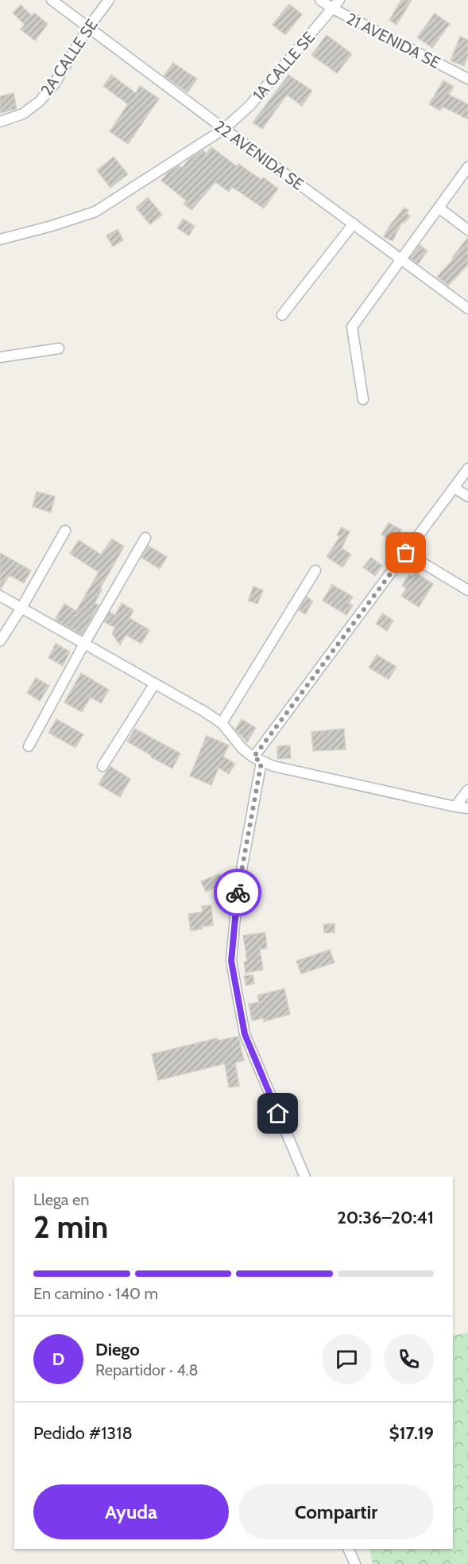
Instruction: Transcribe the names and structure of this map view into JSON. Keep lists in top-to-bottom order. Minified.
{"streets":{"street":["21 AVENIDA SE","2A CALLE SE","1A CALLE SE","22 AVENIDA SE"]},"crossings":[["21 AVENIDA SE","1A CALLE SE"],["2A CALLE SE","22 AVENIDA SE"],["1A CALLE SE","22 AVENIDA SE"]],"page":{"heading":["2 min","Llega en","20:36–20:41"],"panel":["Diego","Repartidor · 4.8","Pedido #1318","$17.19"],"bar":"En camino · 140 m","round":"D","buttons":["Ayuda","Compartir"]}}
